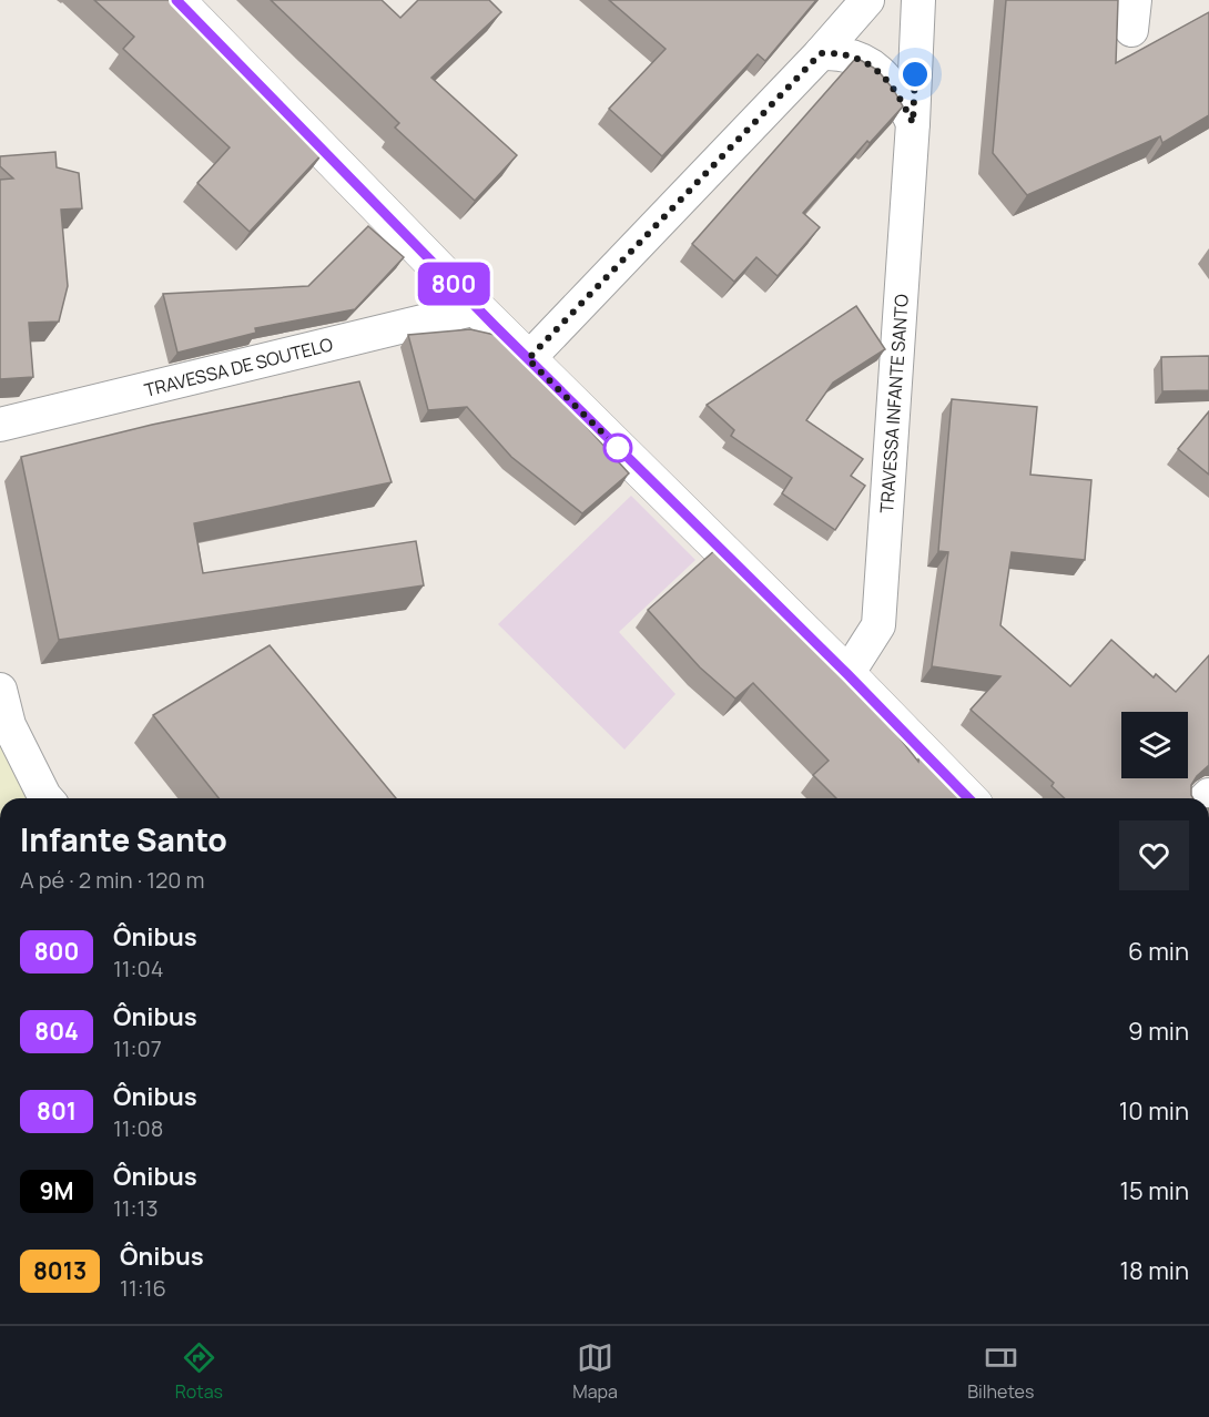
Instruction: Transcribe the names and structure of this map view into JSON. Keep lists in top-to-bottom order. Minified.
{"streets":{"street":["TRAVESSA DE SOUTELO","TRAVESSA INFANTE SANTO"]},"lines":["bus line 800"],"page":{"on_map":"800","heading":["Infante Santo","A pé · 2 min · 120 m"],"list":[{"mark":"800","name":"Ônibus","note":"11:04","value":"6 min"},{"mark":"804","name":"Ônibus","note":"11:07","value":"9 min"},{"mark":"801","name":"Ônibus","note":"11:08","value":"10 min"},{"mark":"9M","name":"Ônibus","note":"11:13","value":"15 min"},{"mark":"8013","name":"Ônibus","note":"11:16","value":"18 min"}],"tabs":["Rotas","Mapa","Bilhetes"]}}
